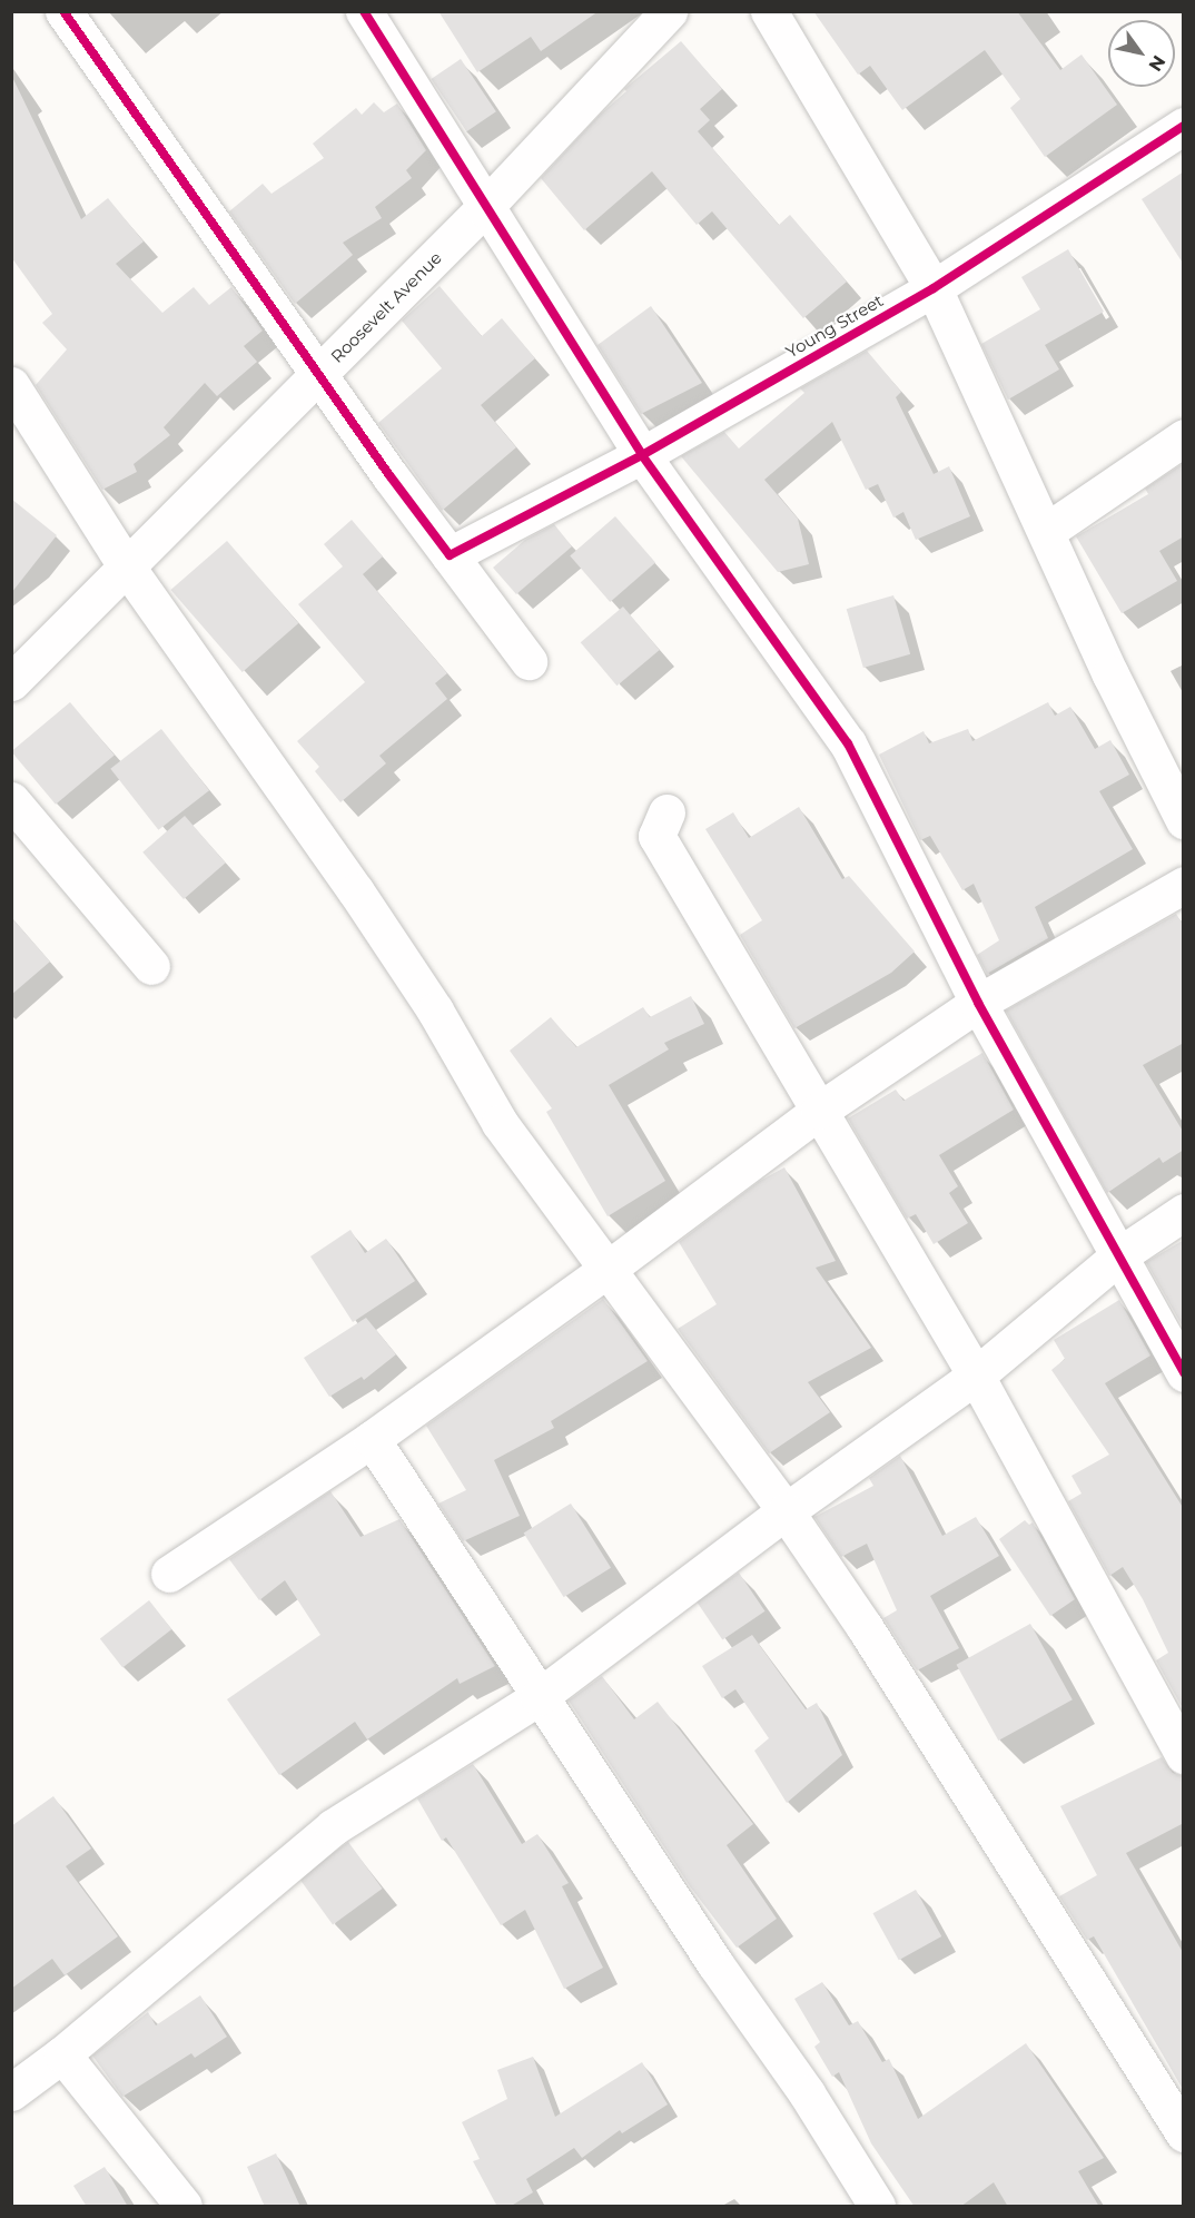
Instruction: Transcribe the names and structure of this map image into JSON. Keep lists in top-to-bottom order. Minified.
{"streets":{"street":["Roosevelt Avenue","Young Street"]},"north":"bottom right"}
